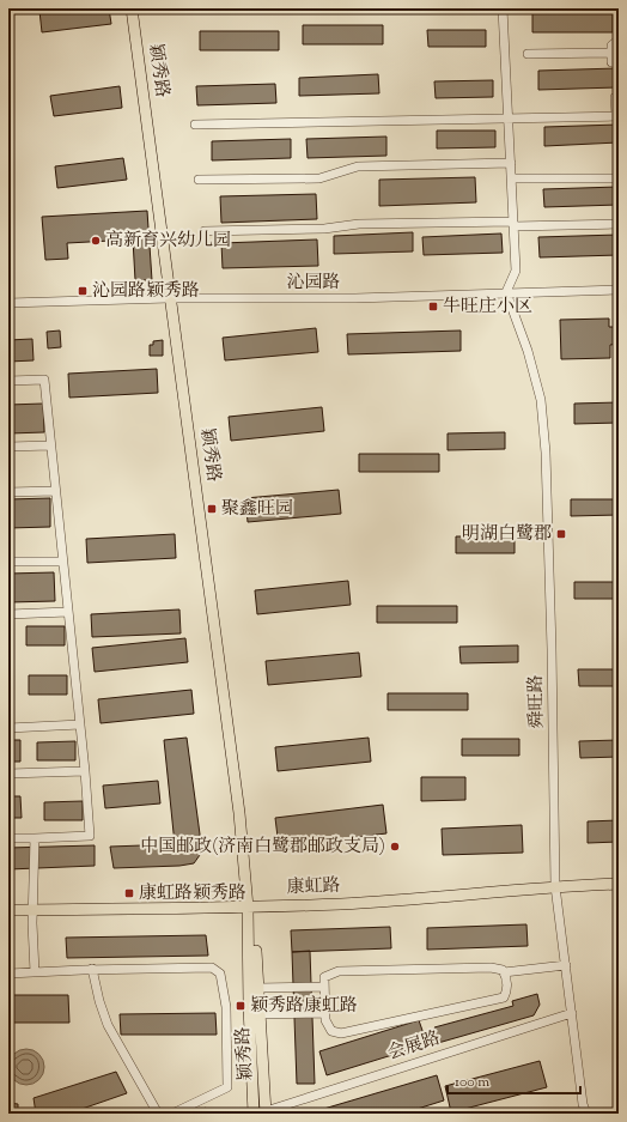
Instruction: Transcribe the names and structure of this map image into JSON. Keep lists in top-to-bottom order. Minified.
{"streets":{"main road":["颖秀路","康虹路"],"street":["沁园路","舜旺路","会展路"]},"crossings":[["颖秀路","沁园路"],["颖秀路","康虹路"],["颖秀路","会展路"],["沁园路","舜旺路"],["舜旺路","康虹路"],["舜旺路","会展路"]],"places":{"other":["高新育兴幼儿园","中国邮政(济南白鹭郡邮政支局)"],"transit":["沁园路颖秀路","牛旺庄小区","聚鑫旺园","明湖白鹭郡","康虹路颖秀路","颖秀路康虹路"]},"scale_bar":"100 m"}
